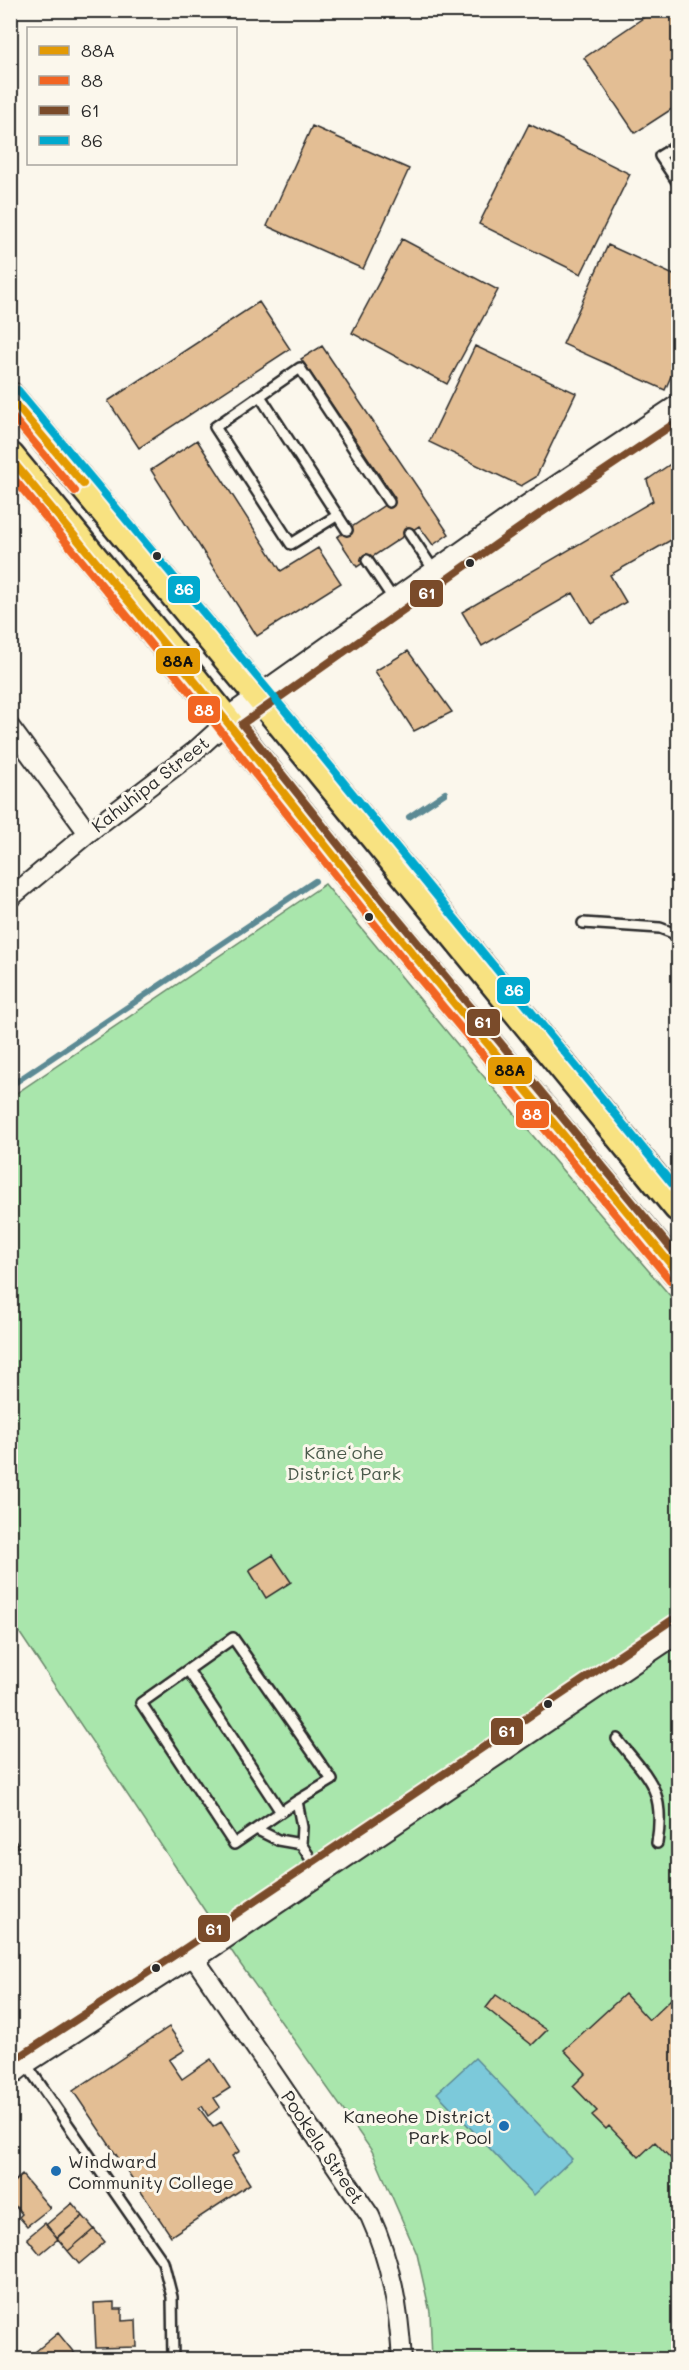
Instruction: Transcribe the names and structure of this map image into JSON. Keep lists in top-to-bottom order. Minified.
{"streets":{"street":["Kahuhipa Street","Pookela Street"]},"parks":["Kāneʻohe District Park"],"places":["Kaneohe District Park Pool","Windward Community College"],"lines":["transit line 86","transit line 88A","transit line 88","transit line 61"],"legend":["88A","88","61","86"]}
